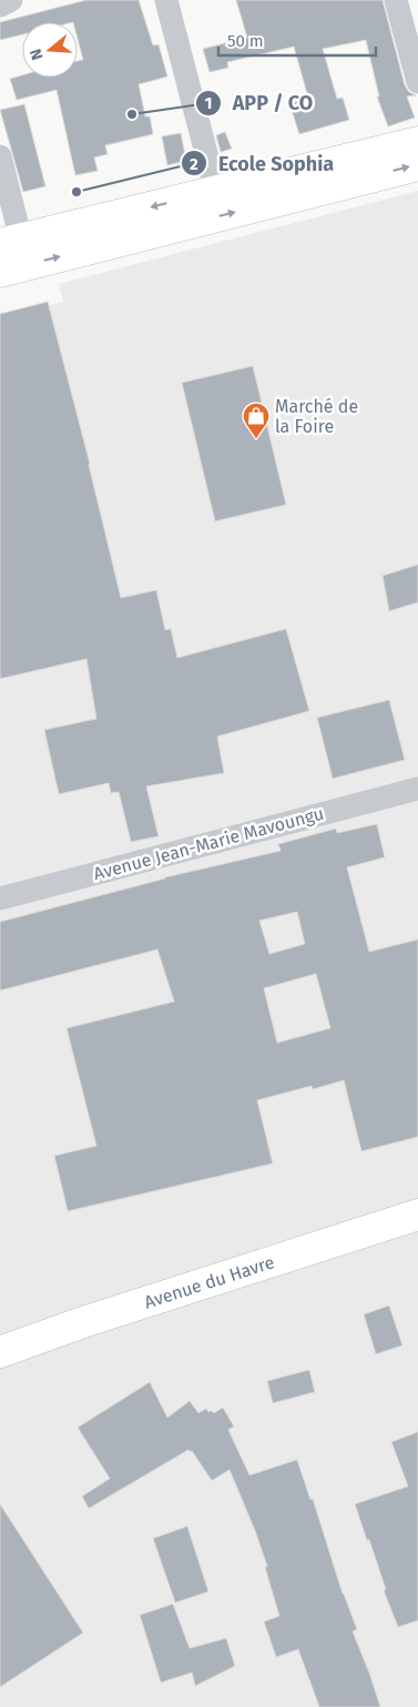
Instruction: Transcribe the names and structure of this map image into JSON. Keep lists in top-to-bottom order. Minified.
{"streets":{"main road":["Avenue du Havre"],"street":["Avenue Jean-Marie Mavoungu"]},"places":{"other":["APP / CO","Ecole Sophia"],"shop":["Marché de la Foire"]},"scale_bar":"50 m","north":"left"}
